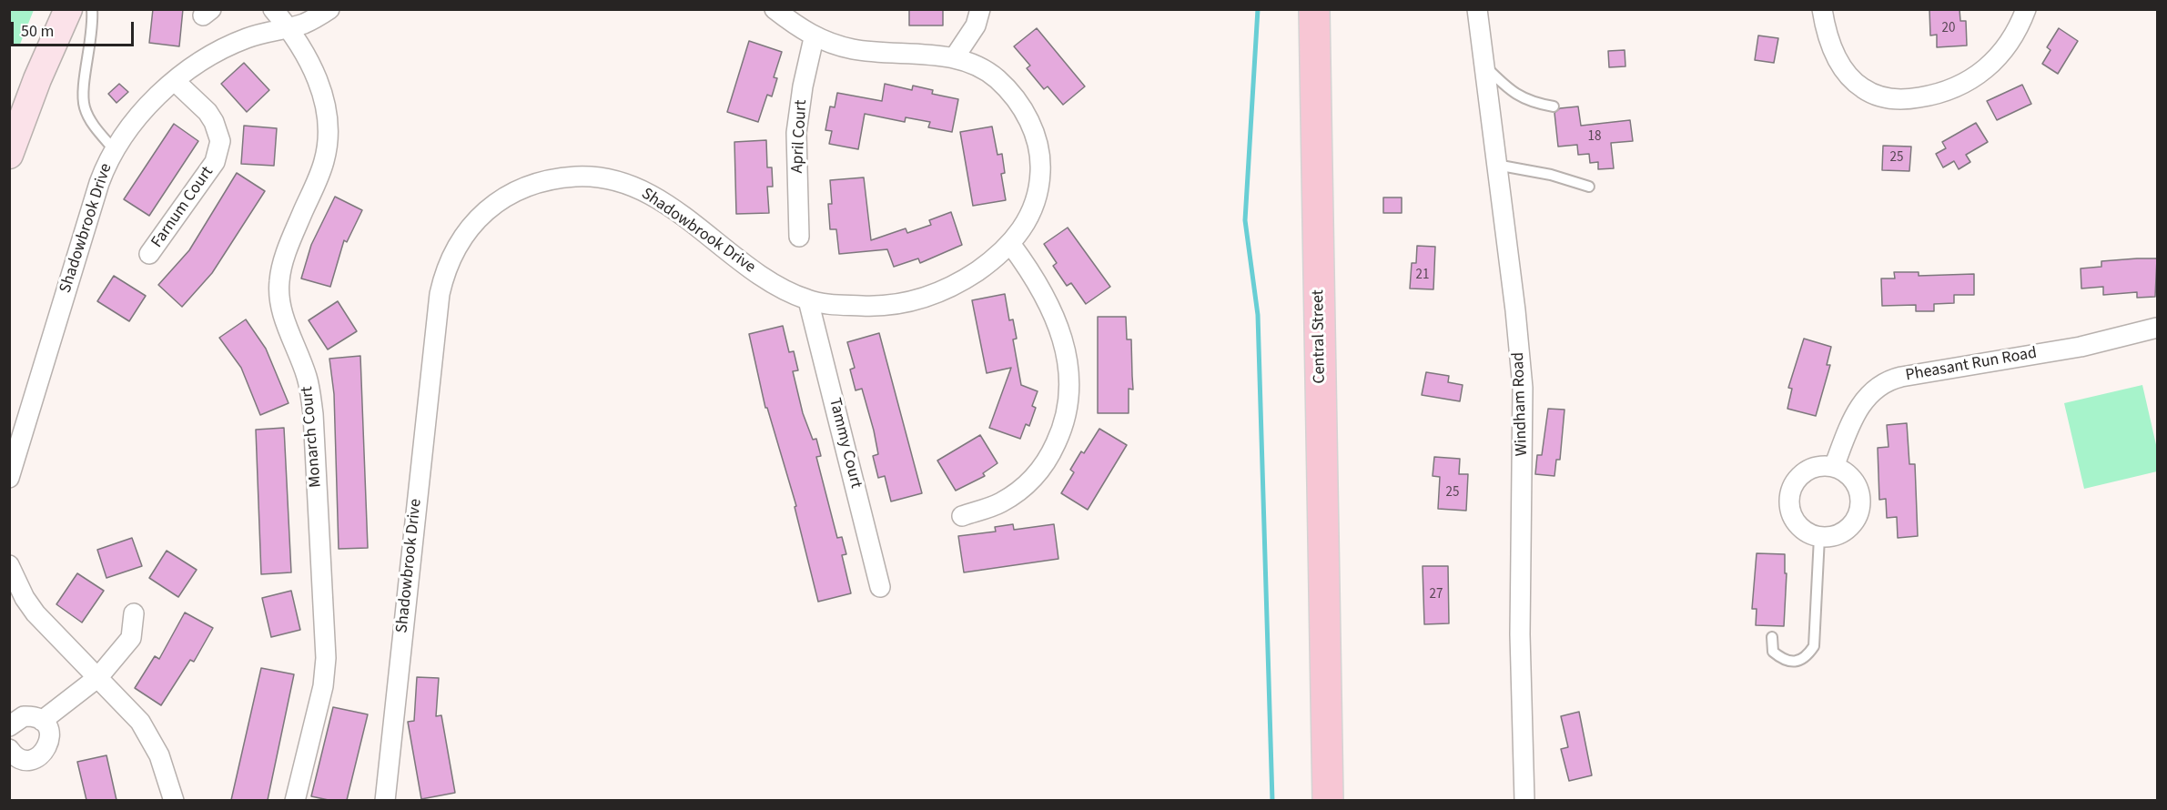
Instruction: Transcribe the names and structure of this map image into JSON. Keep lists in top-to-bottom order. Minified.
{"streets":{"main road":["Central Street"],"street":["April Court","Farnum Court","Shadowbrook Drive","Pheasant Run Road","Windham Road","Monarch Court","Tammy Court"]},"crossings":[["April Court","Shadowbrook Drive"],["Farnum Court","Shadowbrook Drive"],["Shadowbrook Drive","Monarch Court"],["Shadowbrook Drive","Tammy Court"]],"house_numbers":["20","18","25","21","25","27"],"scale_bar":"50 m"}
